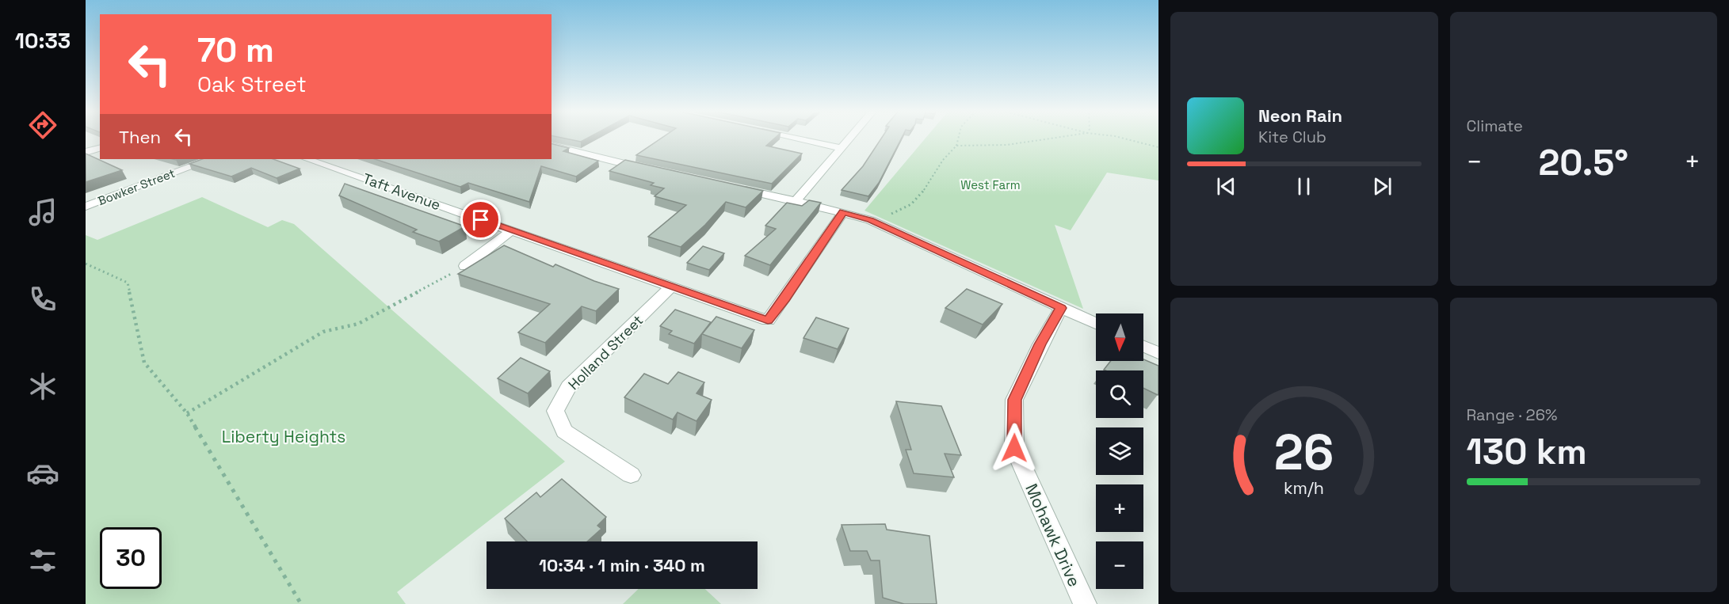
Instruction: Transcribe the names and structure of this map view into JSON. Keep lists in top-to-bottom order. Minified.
{"streets":{"street":["Bowker Street","Taft Avenue","Holland Street","Mohawk Drive"]},"crossings":[["Taft Avenue","Holland Street"]],"parks":["West Farm","Liberty Heights"],"north":"bottom","page":{"tabs":"10:33","tile":["Climate",["Range · 26%","130 km"]],"turn":["70 m","Oak Street"],"song":["Neon Rain","Kite Club"],"then":"Then","heat":["−","20.5°","+"],"map_buttons":["+","−"],"limit":"30","trip":"10:34 · 1 min · 340 m","gauge":["26","km/h"]}}
